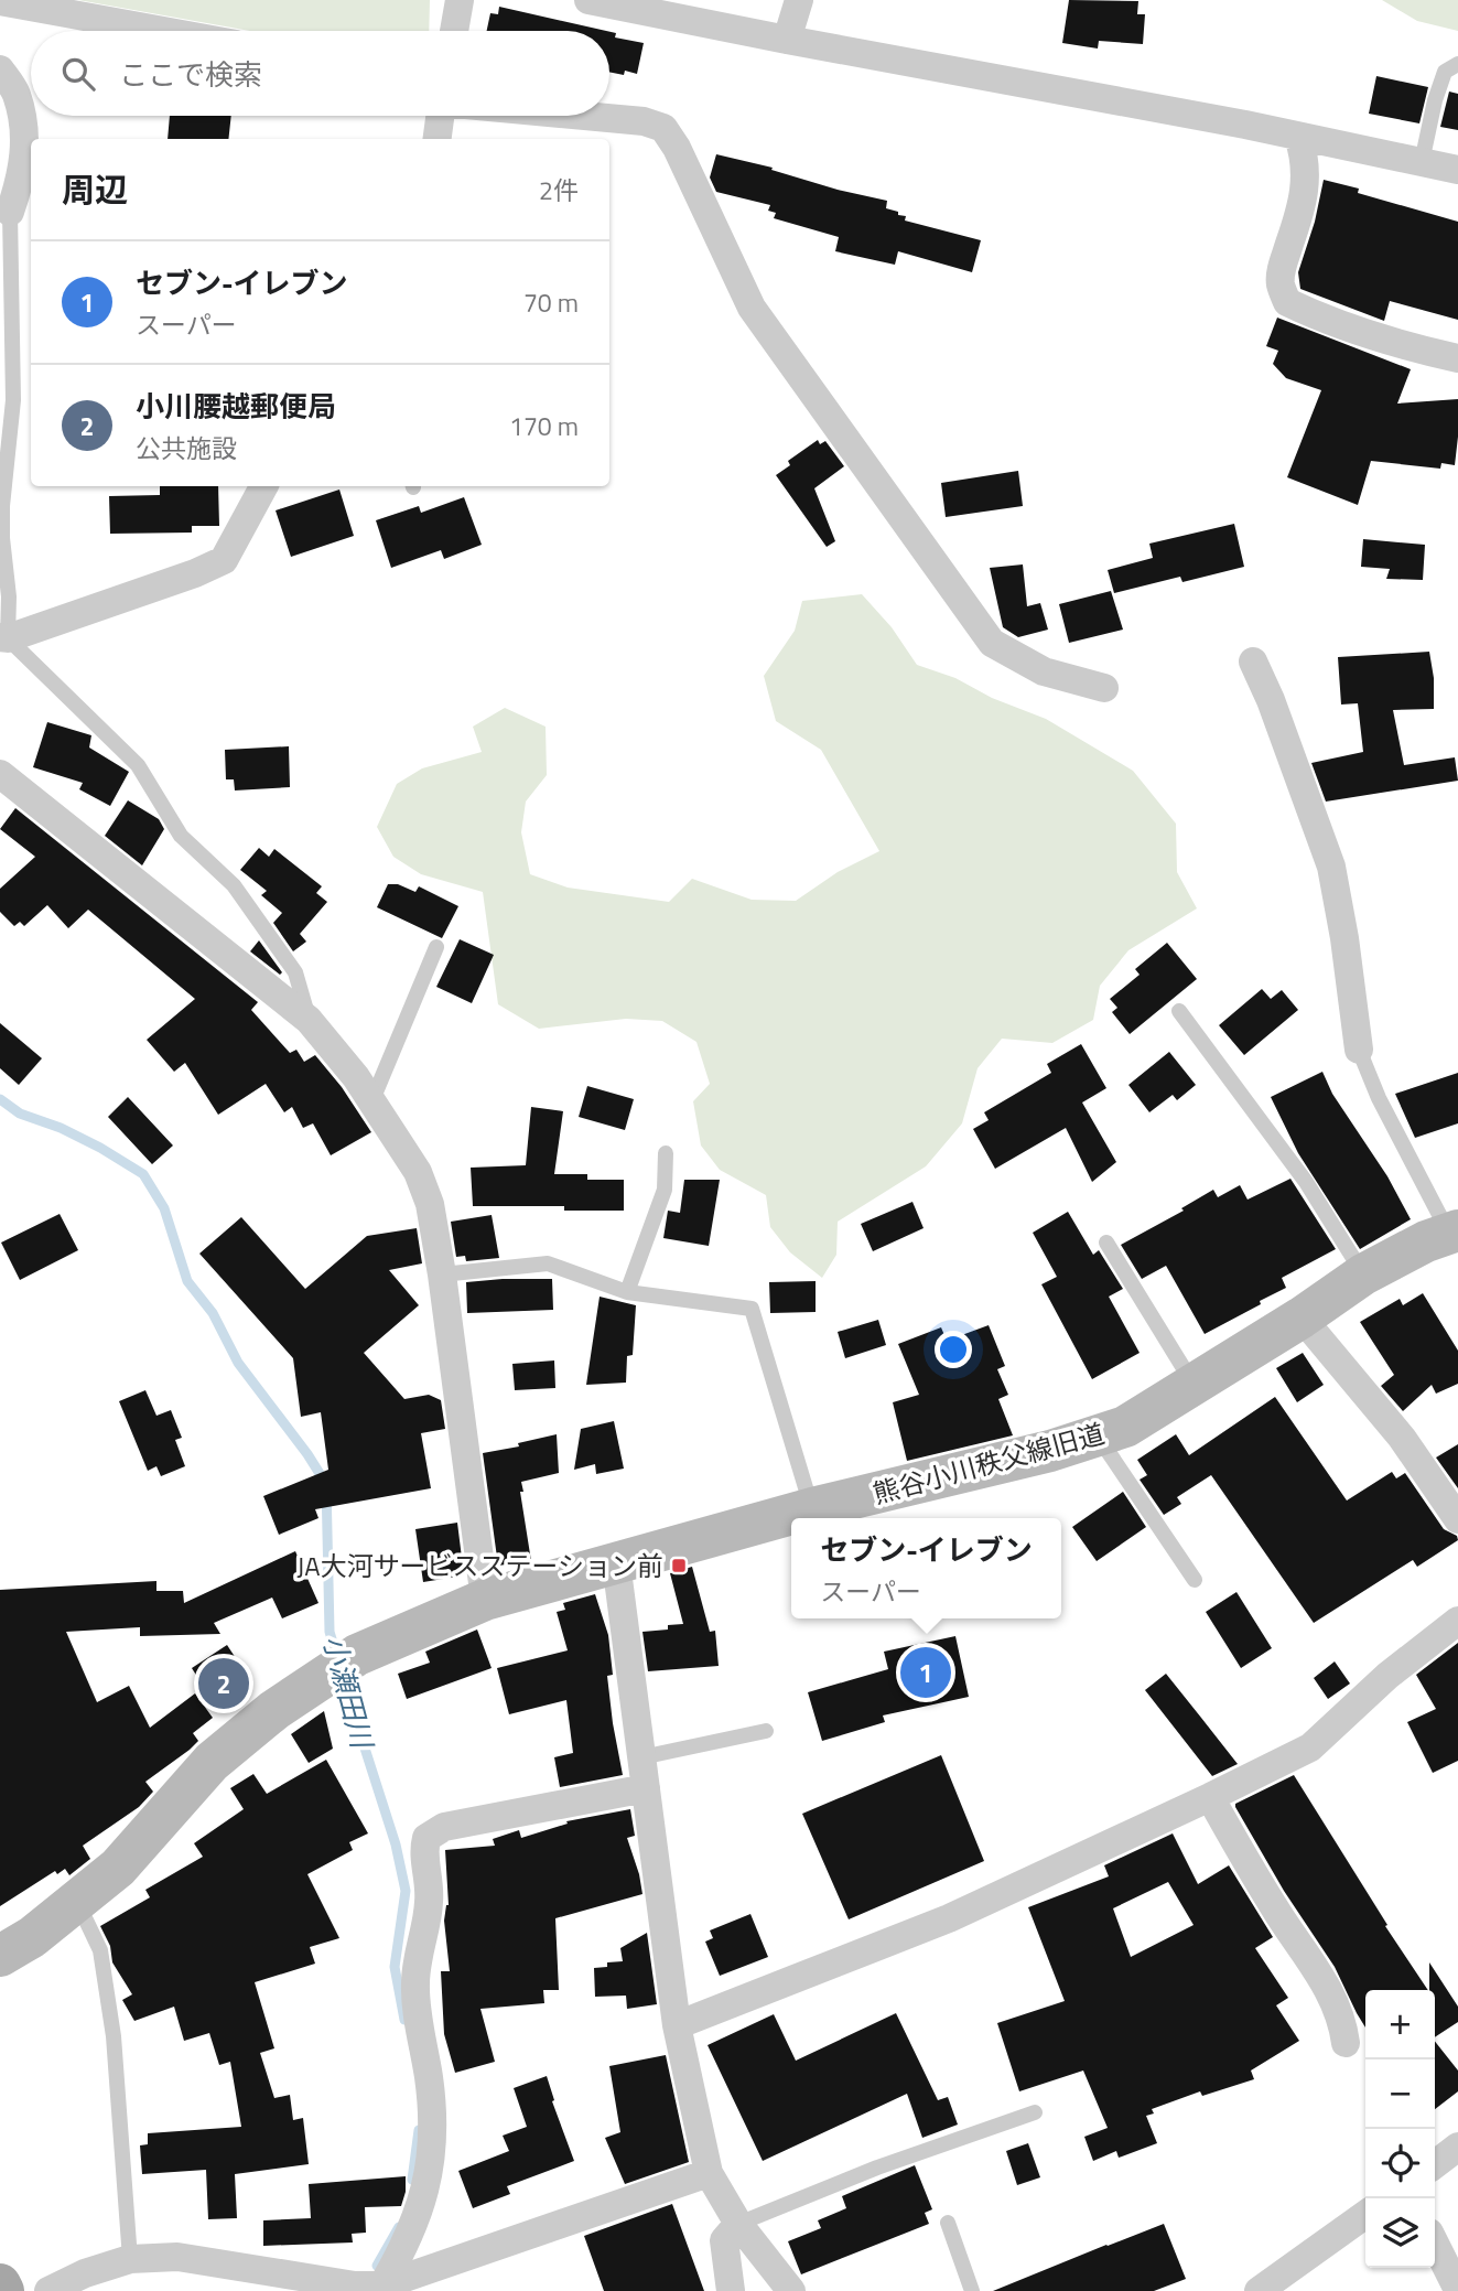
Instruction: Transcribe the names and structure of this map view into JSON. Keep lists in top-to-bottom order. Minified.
{"streets":{"street":["熊谷小川秩父線旧道"]},"water":["小瀬田川"],"places":{"transit":["JA大河サービスステーション前"]},"page":{"search":"ここで検索","heading":["周辺","2件"],"list":[{"mark":"1","name":"セブン-イレブン","note":"スーパー","value":"70 m"},{"mark":"2","name":"小川腰越郵便局","note":"公共施設","value":"170 m"}],"popup":["セブン-イレブン","スーパー"],"pins":["1","2"],"map_buttons":["+","−"]}}
